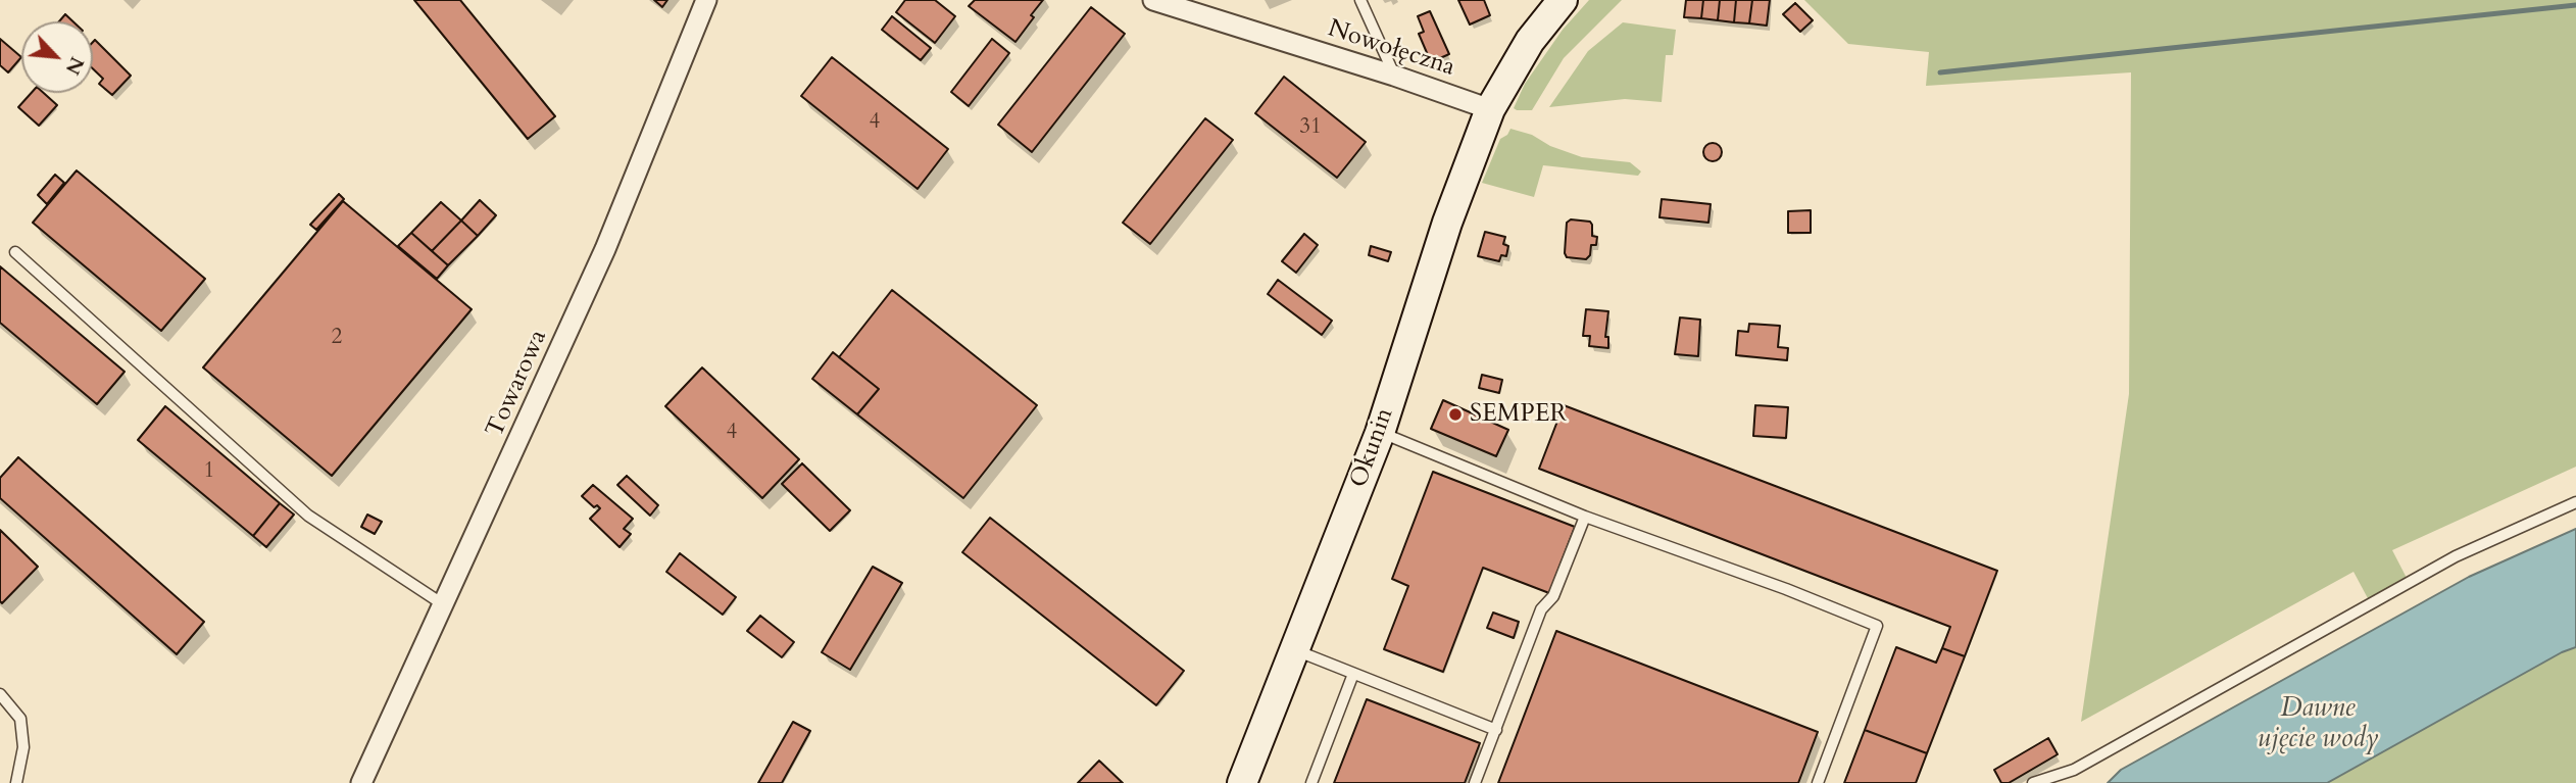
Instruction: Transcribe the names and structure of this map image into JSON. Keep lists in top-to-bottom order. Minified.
{"streets":{"main road":["Okunin"],"street":["Nowołęczna","Towarowa"]},"crossings":[["Nowołęczna","Okunin"]],"water":["Dawne ujęcie wody"],"places":["SEMPER"],"house_numbers":["4","31","2","4","1"],"north":"bottom right"}
